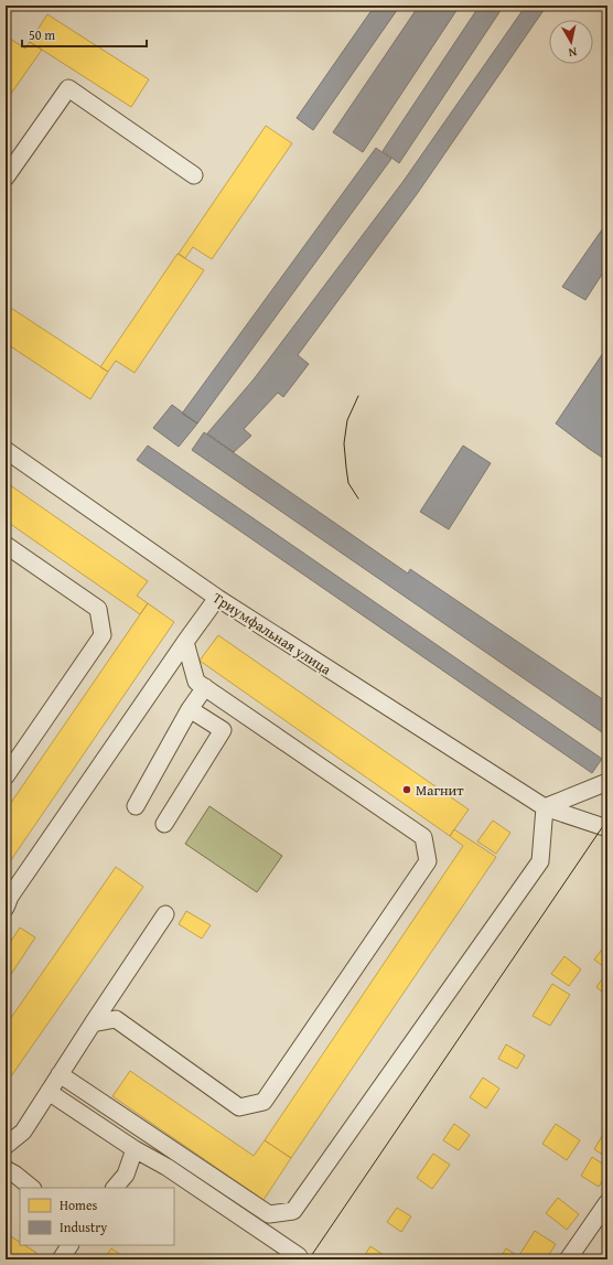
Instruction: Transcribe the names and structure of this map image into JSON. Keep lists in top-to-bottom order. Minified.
{"streets":{"street":["Триумфальная улица"]},"places":["Магнит"],"legend":["Homes","Industry"],"scale_bar":"50 m","north":"bottom"}
